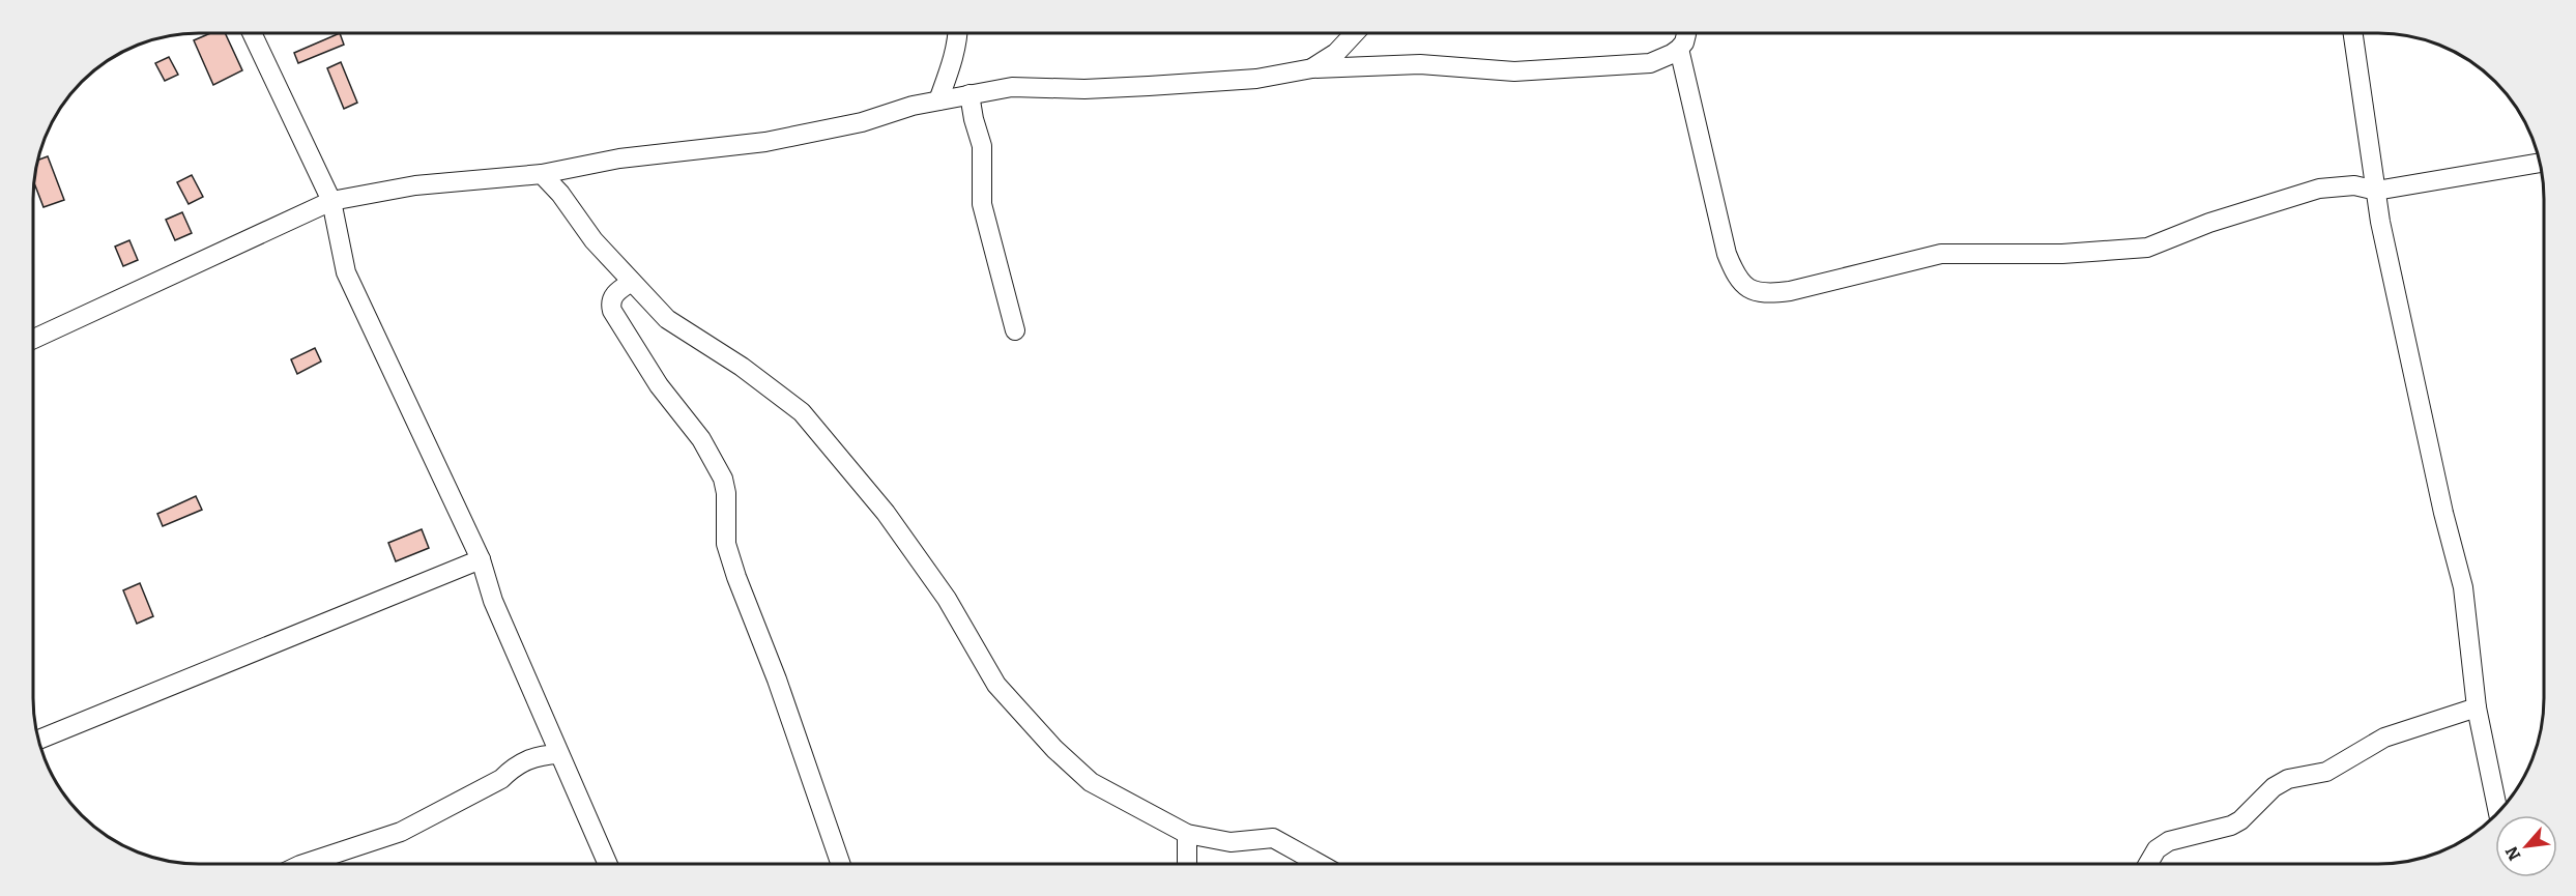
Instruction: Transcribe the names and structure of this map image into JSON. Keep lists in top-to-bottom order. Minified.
{"north":"bottom left"}
